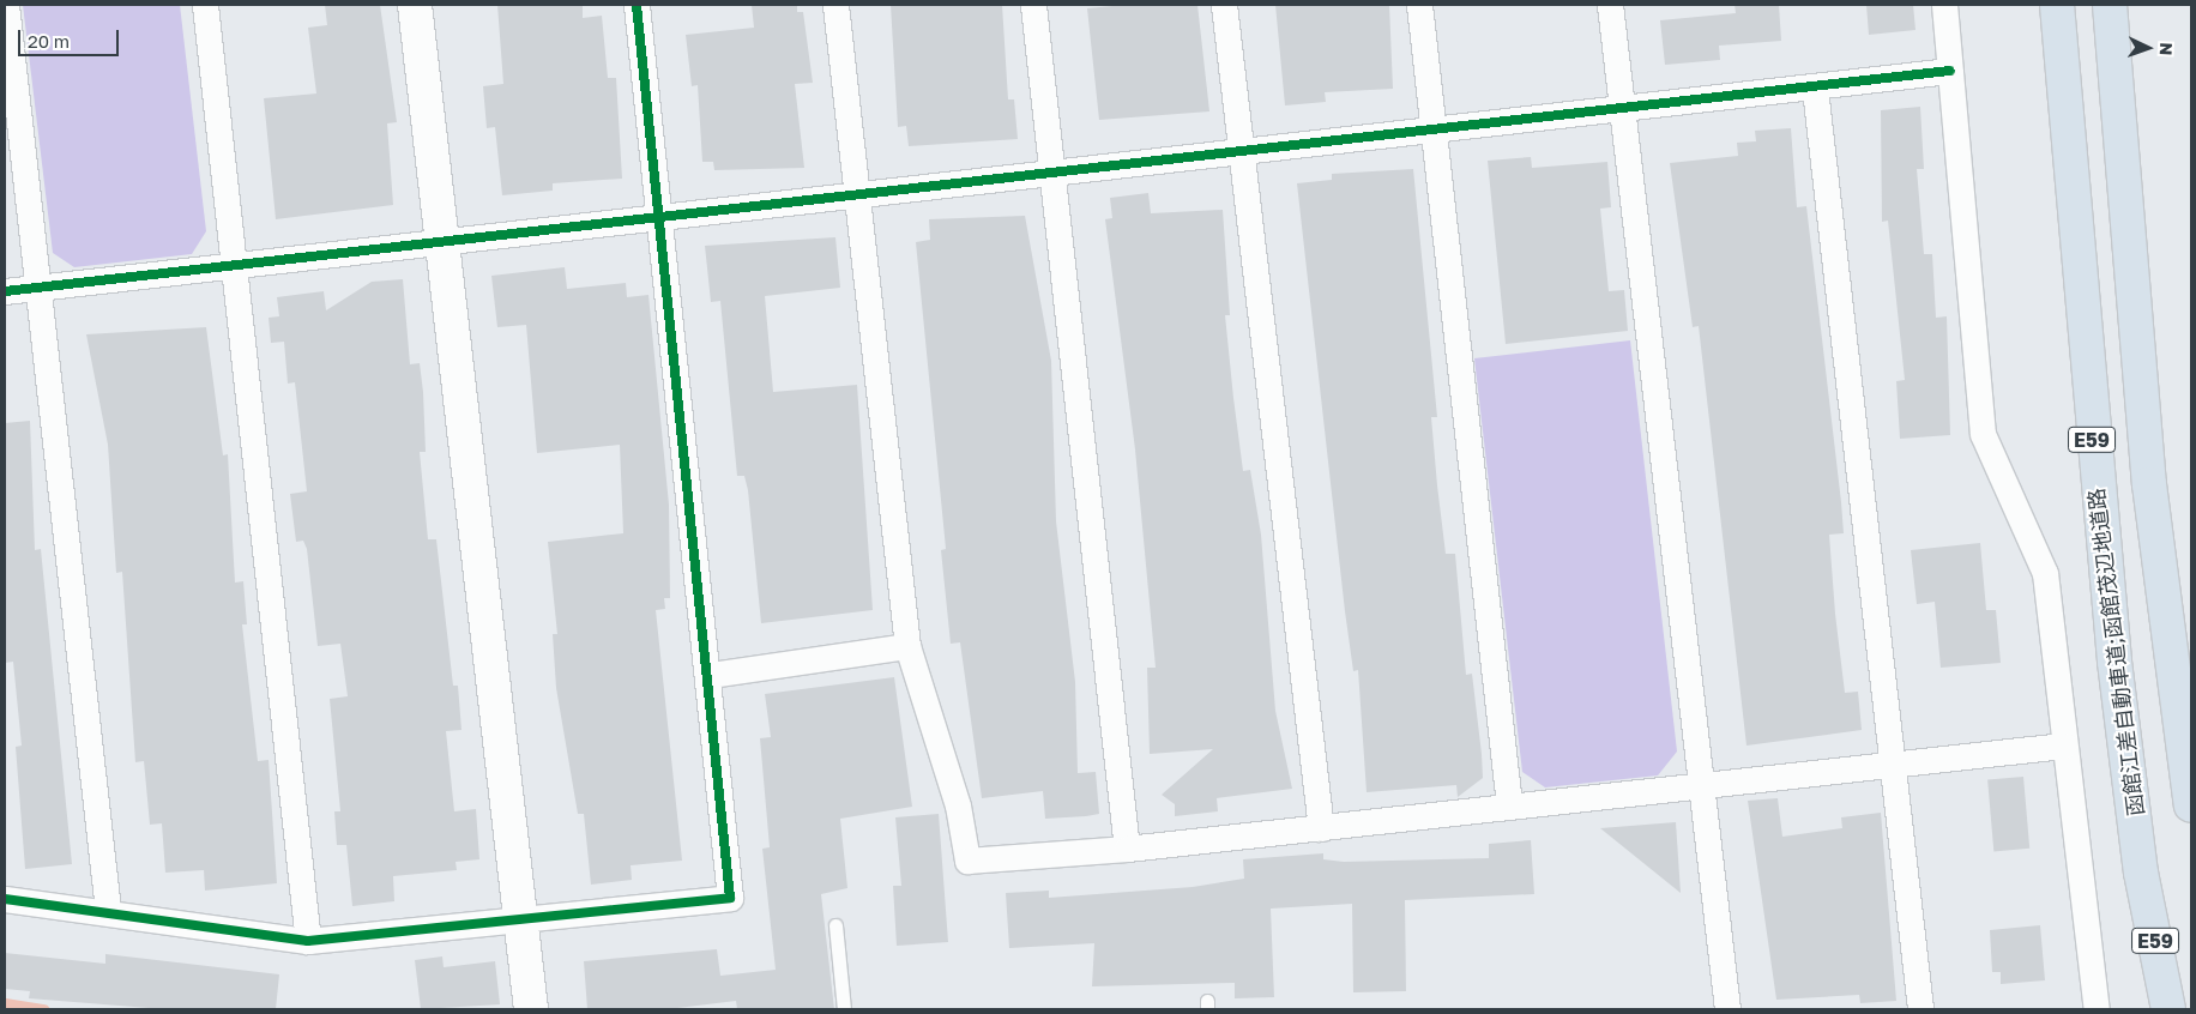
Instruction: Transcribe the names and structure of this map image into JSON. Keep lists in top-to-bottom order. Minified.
{"streets":{"highway":["E59","函館江差自動車道;函館茂辺地道路"]},"crossings":[["E59","函館江差自動車道;函館茂辺地道路"]],"scale_bar":"20 m","north":"right"}
